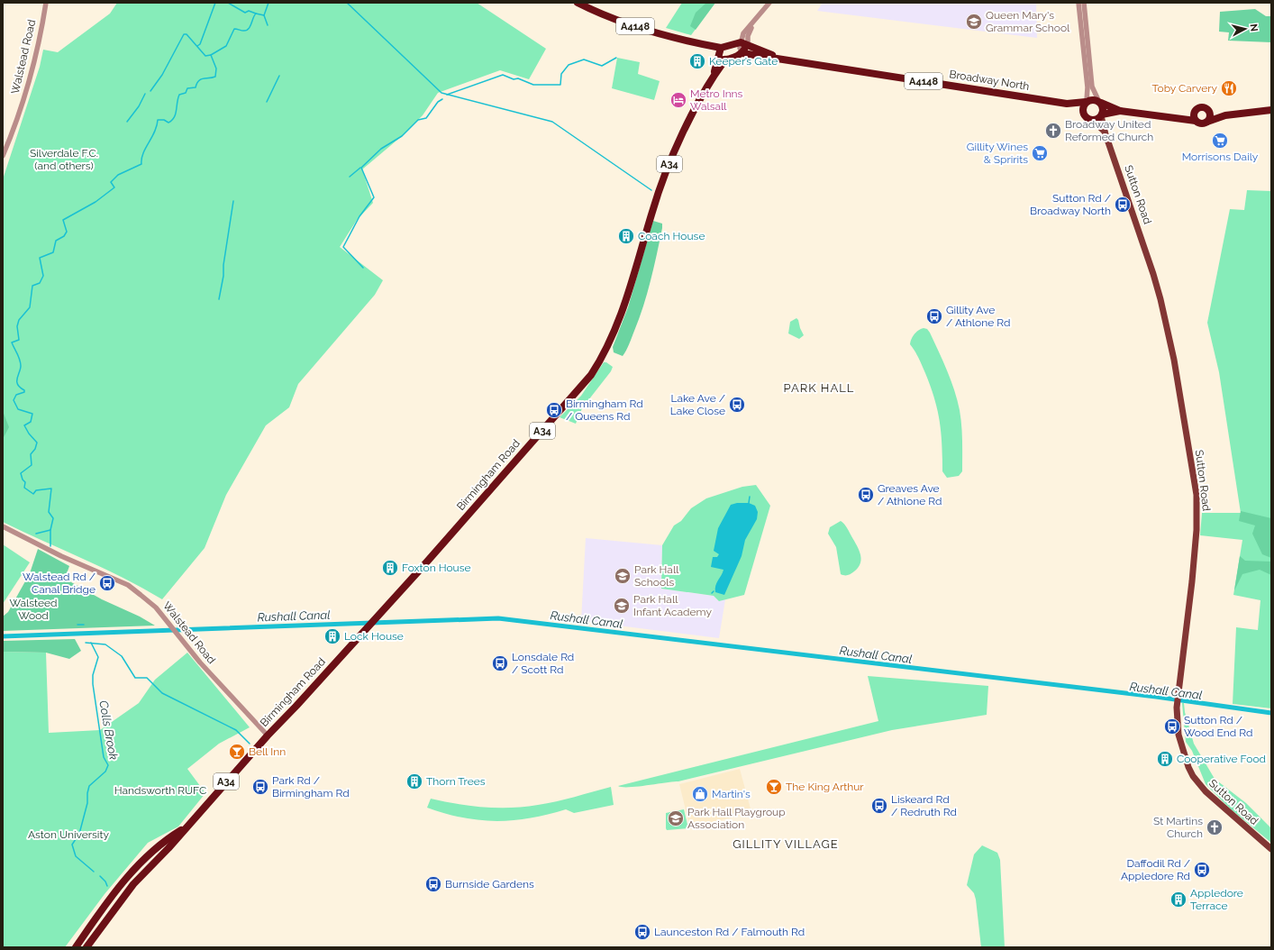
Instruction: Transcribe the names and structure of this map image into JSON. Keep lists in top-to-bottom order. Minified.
{"streets":{"highway":["A4148","Broadway North","A34","Birmingham Road"],"main road":["Sutton Road"],"street":["Walstead Road"]},"crossings":[["A4148","Broadway North"],["A4148","Sutton Road"],["A4148","Birmingham Road"],["Walstead Road","Birmingham Road"],["Broadway North","Sutton Road"]],"districts":["PARK HALL","GILLITY VILLAGE"],"water":["Rushall Canal","Colls Brook"],"parks":["Silverdale F.C. (and others)","Walsteed Wood","Handsworth RUFC","Aston University"],"places":{"school or university":["Queen Mary's Grammar School","Park Hall Schools","Park Hall Infant Academy","Park Hall Playgroup Association"],"building":["Keeper’s Gate","Coach House","Foxton House","Lock House","Cooperative Food","Thorn Trees","Appledore Terrace"],"restaurant":["Toby Carvery"],"hotel":["Metro Inns Walsall"],"church":["Broadway United Reformed Church","St Martins Church"],"supermarket":["Morrisons Daily","Gillity Wines & Spririts"],"bus stop":["Sutton Rd / Broadway North","Gillity Ave / Athlone Rd","Lake Ave / Lake Close","Birmingham Rd / Queens Rd","Greaves Ave / Athlone Rd","Walstead Rd / Canal Bridge","Lonsdale Rd / Scott Rd","Sutton Rd / Wood End Rd","Park Rd / Birmingham Rd","Liskeard Rd / Redruth Rd","Daffodil Rd / Appledore Rd","Burnside Gardens","Launceston Rd / Falmouth Rd"],"bar":["Bell Inn","The King Arthur"],"shop":["Martin's"]},"north":"right"}
